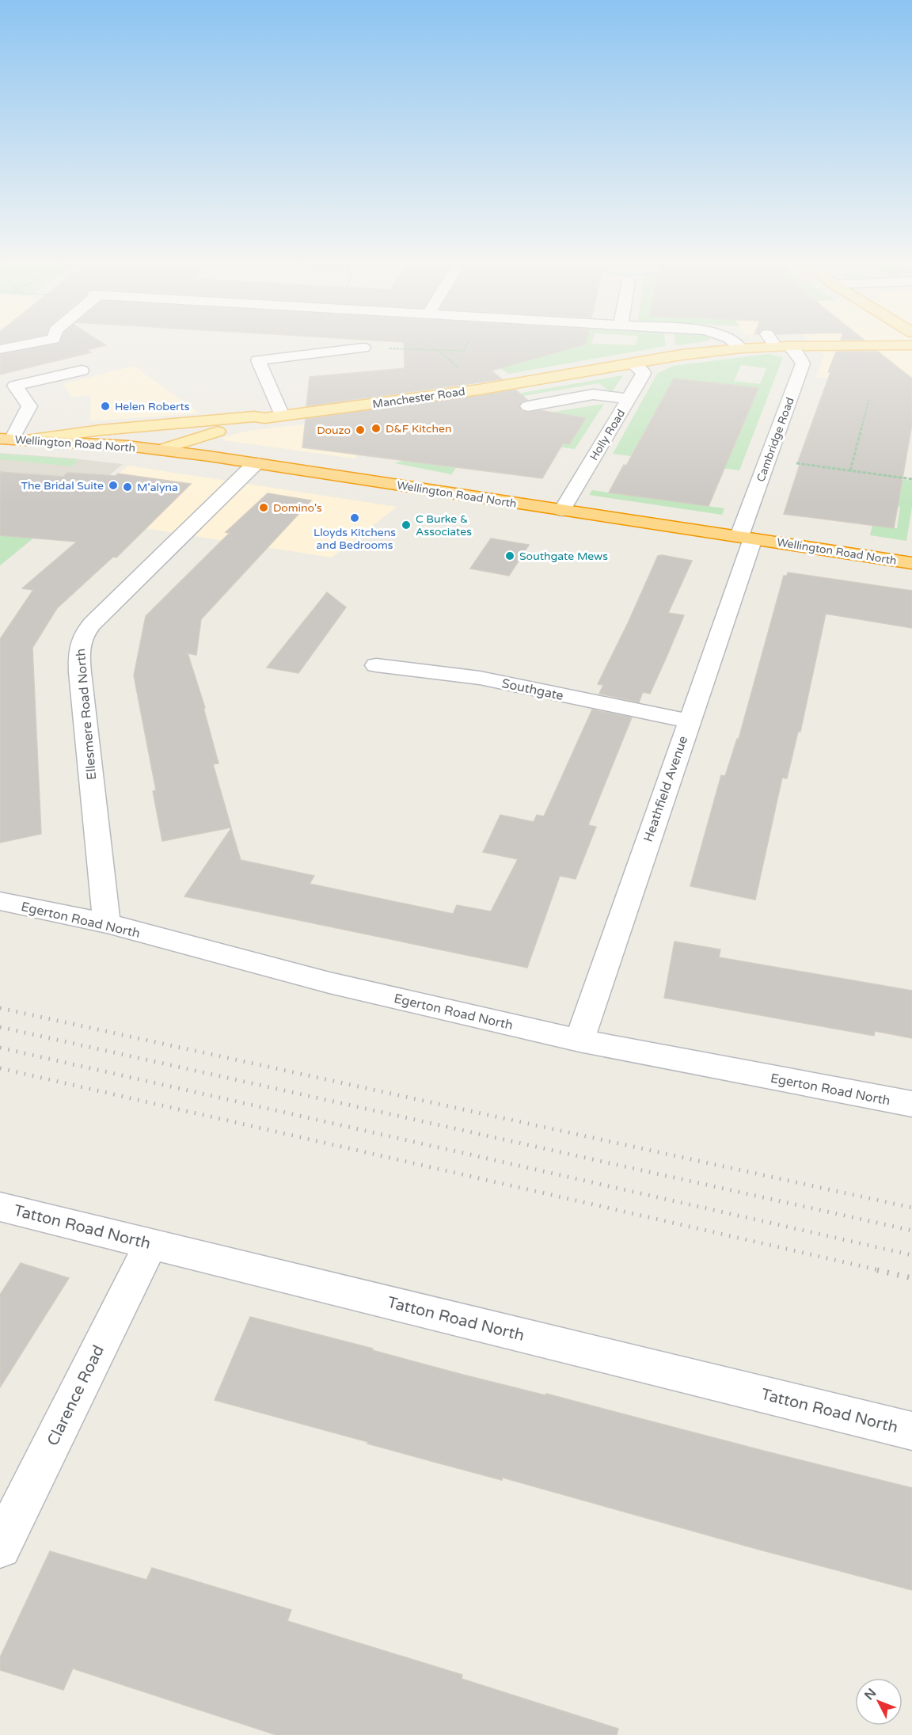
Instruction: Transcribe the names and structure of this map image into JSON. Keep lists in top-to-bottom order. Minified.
{"streets":{"highway":["Wellington Road North"],"main road":["Manchester Road"],"street":["Holly Road","Cambridge Road","Southgate","Ellesmere Road North","Heathfield Avenue","Egerton Road North","Tatton Road North","Clarence Road"]},"crossings":[["Manchester Road","Holly Road"],["Manchester Road","Wellington Road North"],["Holly Road","Wellington Road North"],["Cambridge Road","Wellington Road North"],["Cambridge Road","Heathfield Avenue"],["Wellington Road North","Ellesmere Road North"],["Wellington Road North","Heathfield Avenue"],["Southgate","Heathfield Avenue"],["Ellesmere Road North","Egerton Road North"],["Heathfield Avenue","Egerton Road North"],["Tatton Road North","Clarence Road"]],"places":["Helen Roberts","D&F Kitchen","Douzo","The Bridal Suite","M'alyna","Domino's","Lloyds Kitchens and Bedrooms","C Burke & Associates","Southgate Mews"],"north":"top left"}
